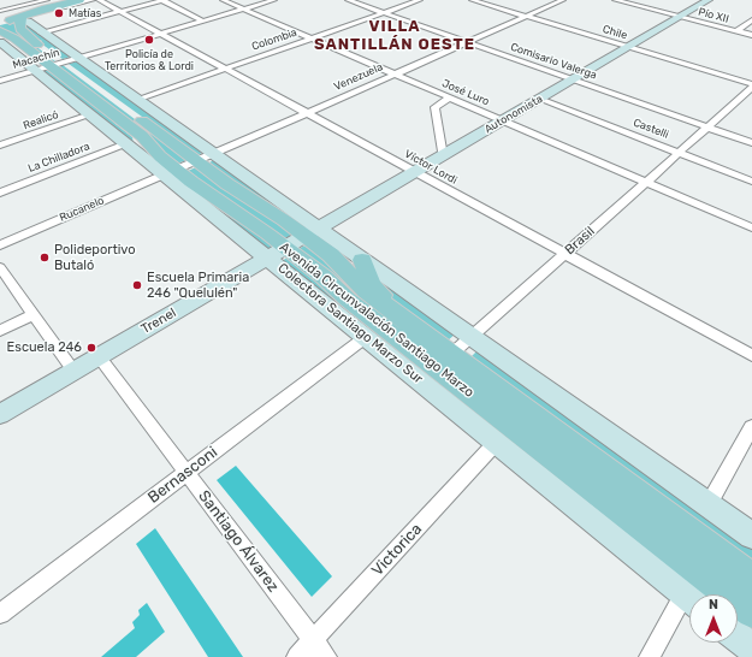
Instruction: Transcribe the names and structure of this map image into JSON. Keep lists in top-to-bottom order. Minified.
{"streets":{"main road":["Avenida Circunvalación Santiago Marzo"],"street":["Pío XII","Chile","Colombia","Macachín","Comisario Valerga","Venezuela","José Luro","Autonomista","Realicó","Castelli","La Chilladora","Víctor Lordi","Rucanelo","Brasil","Trenel","Colectora Santiago Marzo Sur","Bernasconi","Santiago Álvarez","Victorica"]},"crossings":[["Pío XII","Autonomista"],["Chile","Venezuela"],["Chile","Autonomista"],["Chile","Brasil"],["Colombia","Comisario Valerga"],["Colombia","José Luro"],["Colombia","Víctor Lordi"],["Macachín","José Luro"],["Macachín","Víctor Lordi"],["Macachín","Avenida Circunvalación Santiago Marzo"],["Comisario Valerga","Venezuela"],["Comisario Valerga","Autonomista"],["Comisario Valerga","Brasil"],["Venezuela","José Luro"],["Venezuela","Víctor Lordi"],["Venezuela","Rucanelo"],["Venezuela","Avenida Circunvalación Santiago Marzo"],["José Luro","Autonomista"],["José Luro","Brasil"],["Autonomista","Castelli"],["Autonomista","Víctor Lordi"],["Autonomista","Avenida Circunvalación Santiago Marzo"],["Autonomista","Trenel"],["Castelli","Brasil"],["Víctor Lordi","Brasil"],["Rucanelo","Avenida Circunvalación Santiago Marzo"],["Brasil","Avenida Circunvalación Santiago Marzo"],["Avenida Circunvalación Santiago Marzo","Trenel"],["Avenida Circunvalación Santiago Marzo","Colectora Santiago Marzo Sur"],["Trenel","Colectora Santiago Marzo Sur"],["Trenel","Santiago Álvarez"],["Colectora Santiago Marzo Sur","Bernasconi"],["Colectora Santiago Marzo Sur","Victorica"],["Bernasconi","Santiago Álvarez"],["Santiago Álvarez","Victorica"]],"districts":["VILLA SANTILLÁN OESTE"],"places":["Matías","Policía de Territorios & Lordi","Polideportivo Butaló","Escuela Primaria 246 \"Quelulén\"","Escuela 246"],"north":"top"}
